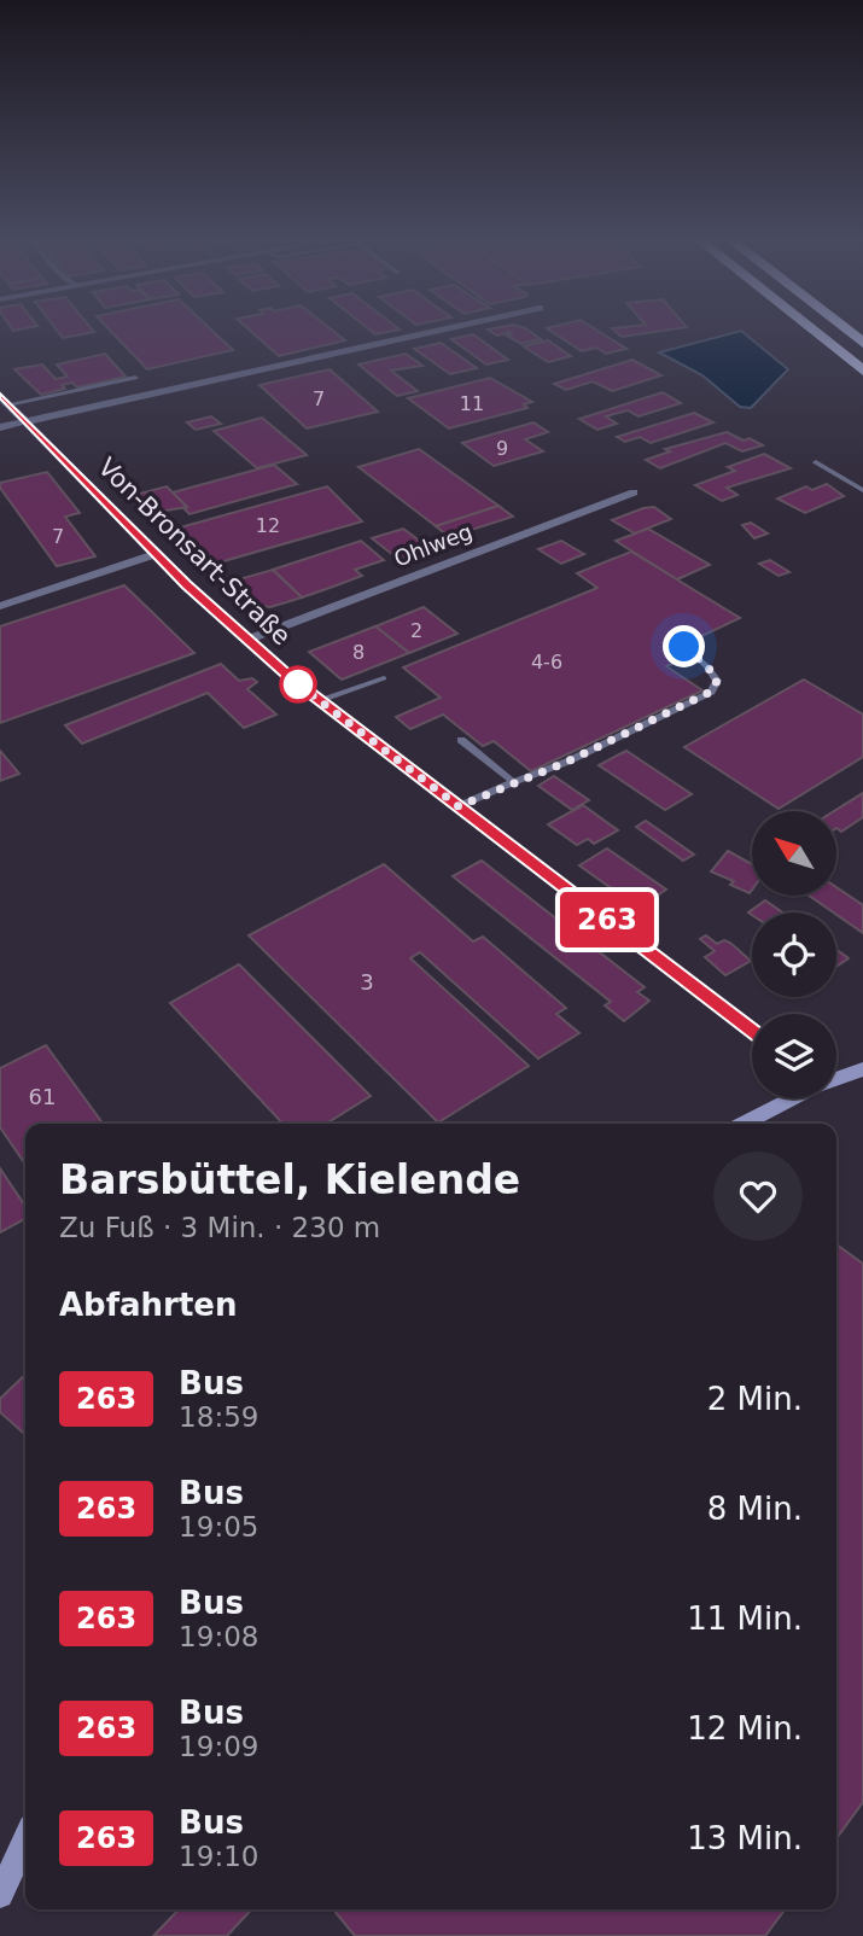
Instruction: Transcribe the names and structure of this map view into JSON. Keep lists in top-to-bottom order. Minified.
{"streets":{"street":["Ohlweg","Von-Bronsart-Straße"]},"crossings":[["Ohlweg","Von-Bronsart-Straße"]],"lines":["bus line 263"],"house_numbers":["7","11","9","12","7","2","8","4-6","3","61"],"north":"top left","page":{"on_map":"263","heading":[["Barsbüttel, Kielende","Zu Fuß · 3 Min. · 230 m"],"Abfahrten"],"list":[{"mark":"263","name":"Bus","note":"18:59","value":"2 Min."},{"mark":"263","name":"Bus","note":"19:05","value":"8 Min."},{"mark":"263","name":"Bus","note":"19:08","value":"11 Min."},{"mark":"263","name":"Bus","note":"19:09","value":"12 Min."},{"mark":"263","name":"Bus","note":"19:10","value":"13 Min."}]}}
